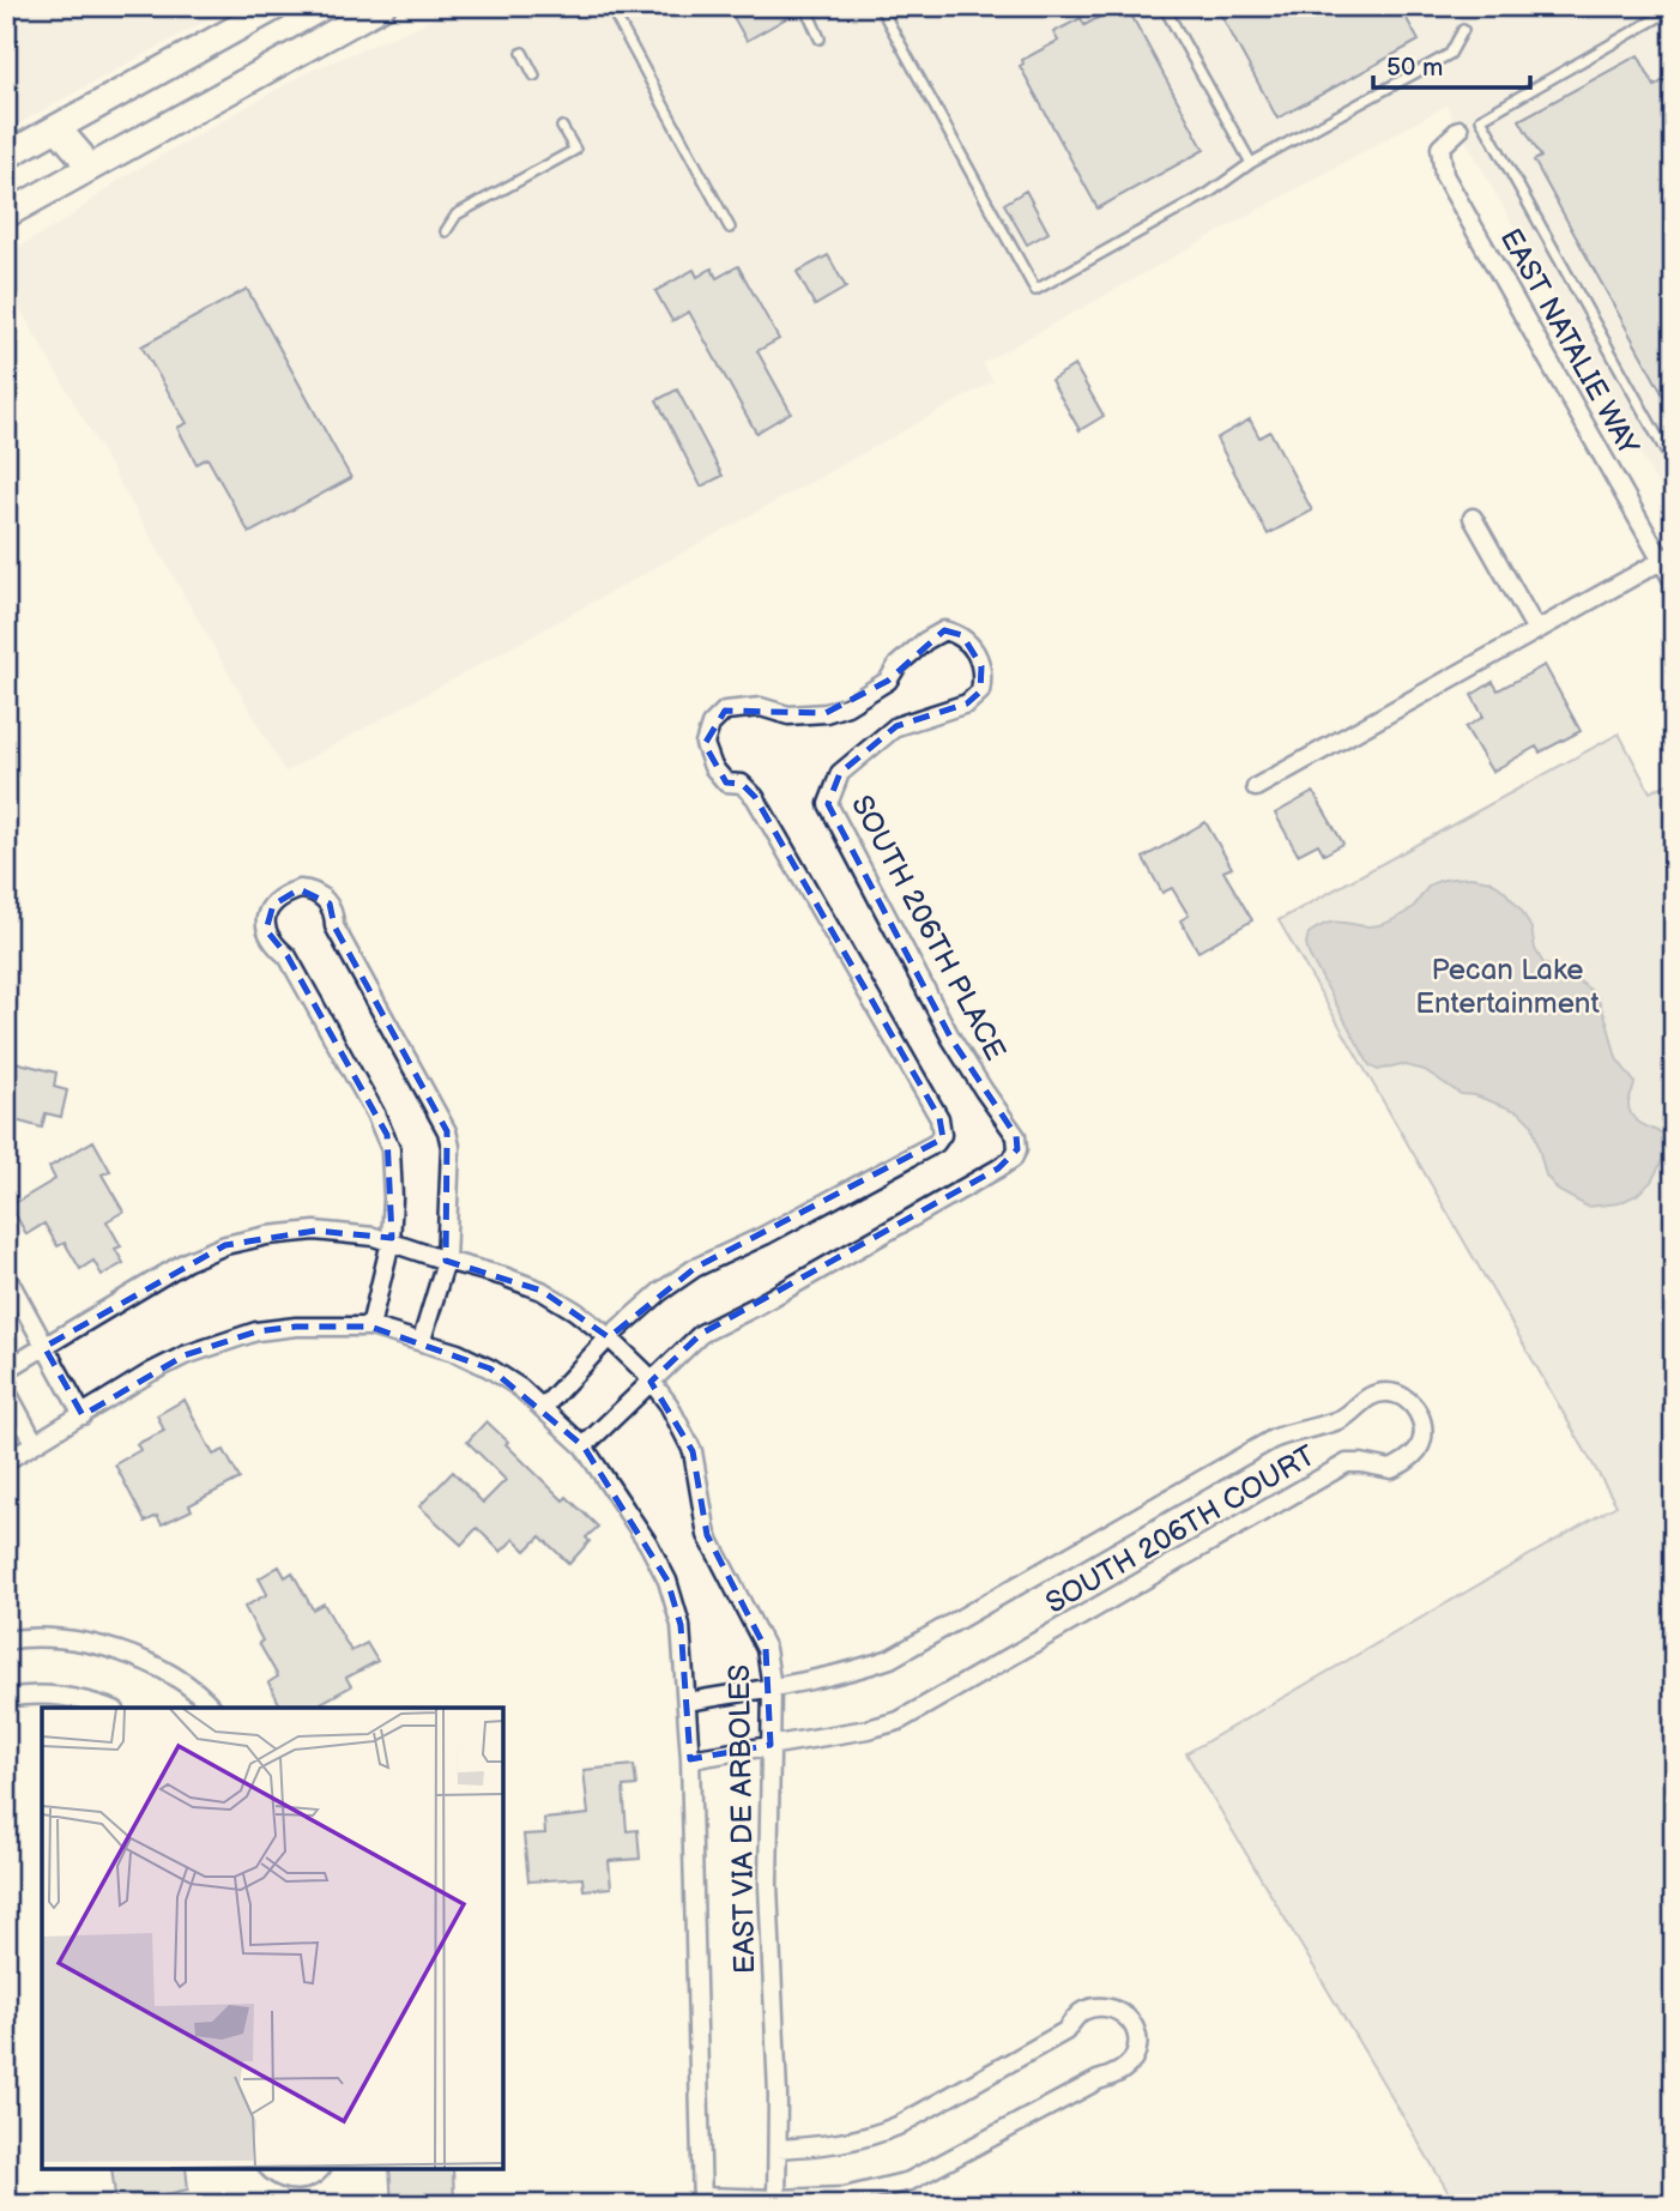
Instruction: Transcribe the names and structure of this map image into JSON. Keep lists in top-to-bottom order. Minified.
{"streets":{"street":["EAST NATALIE WAY","SOUTH 206TH PLACE","SOUTH 206TH COURT","EAST VIA DE ARBOLES"]},"crossings":[["SOUTH 206TH PLACE","EAST VIA DE ARBOLES"],["SOUTH 206TH COURT","EAST VIA DE ARBOLES"]],"parks":["Pecan Lake Entertainment"],"scale_bar":"50 m"}
